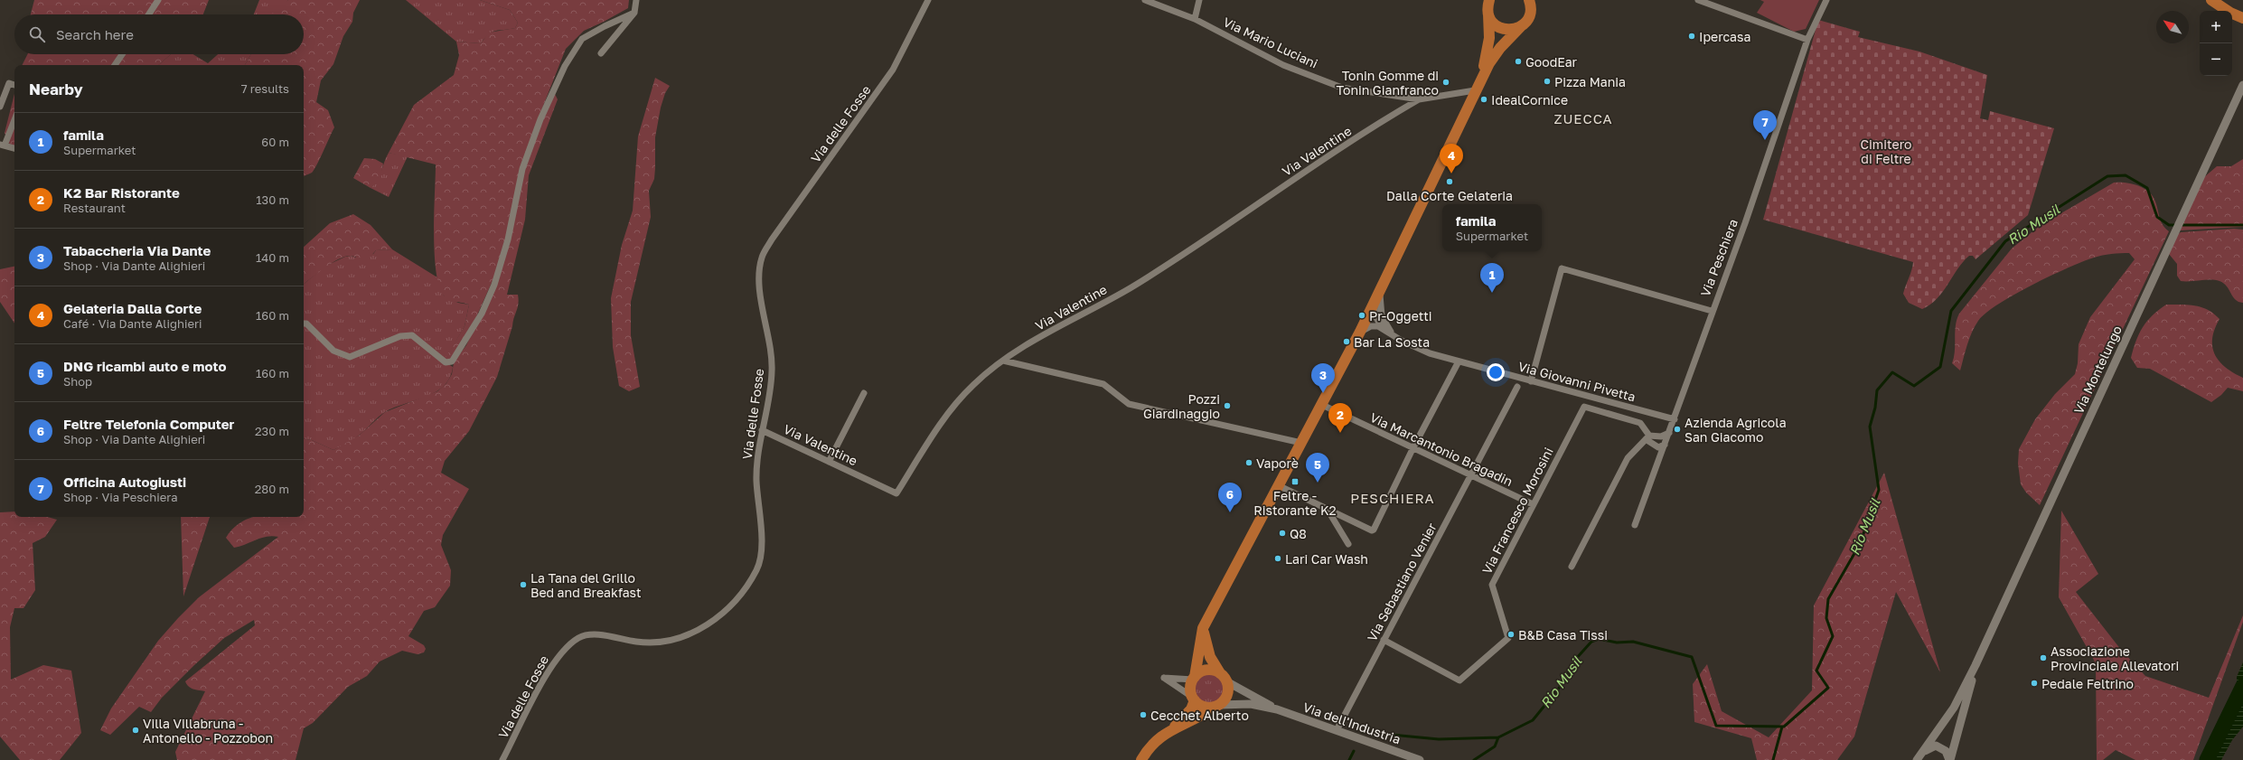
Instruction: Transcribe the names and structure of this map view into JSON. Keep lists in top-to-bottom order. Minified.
{"streets":{"street":["Via Mario Luciani","Via delle Fosse","Via Valentine","Via Peschiera","Via Montelungo","Via Giovanni Pivetta","Via Marcantonio Bragadin","Via Francesco Morosini","Via Sebastiano Venier","Via dell'Industria"]},"crossings":[["Via Mario Luciani","Via Valentine"],["Via delle Fosse","Via Valentine"],["Via Peschiera","Via Giovanni Pivetta"],["Via Marcantonio Bragadin","Via Francesco Morosini"],["Via Marcantonio Bragadin","Via Sebastiano Venier"],["Via Francesco Morosini","Via Sebastiano Venier"],["Via Sebastiano Venier","Via dell'Industria"]],"districts":["ZUECCA","PESCHIERA"],"water":["Rio Musil"],"parks":["Cimitero di Feltre"],"places":{"other":["Ipercasa","GoodEar","Pizza Mania","Tonin Gomme di Tonin Gianfranco","IdealCornice","Dalla Corte Gelateria","Pr-Oggetti","Bar La Sosta","Pozzi Giardinaggio","Azienda Agricola San Giacomo","Vaporè","Q8","Lari Car Wash","La Tana del Grillo Bed and Breakfast","B&B Casa Tissi","Associazione Provinciale Allevatori","Pedale Feltrino","Cecchet Alberto","Villa Villabruna - Antonello - Pozzobon"],"transit":["Feltre - Ristorante K2"]},"north":"top left","page":{"map_buttons":["+","−"],"search":"Search here","heading":["Nearby","7 results"],"pins":["7","4","1","3","2","5","6"],"list":[{"mark":"1","name":"famila","note":"Supermarket","value":"60 m"},{"mark":"2","name":"K2 Bar Ristorante","note":"Restaurant","value":"130 m"},{"mark":"3","name":"Tabaccheria Via Dante","note":"Shop · Via Dante Alighieri","value":"140 m"},{"mark":"4","name":"Gelateria Dalla Corte","note":"Café · Via Dante Alighieri","value":"160 m"},{"mark":"5","name":"DNG ricambi auto e moto","note":"Shop","value":"160 m"},{"mark":"6","name":"Feltre Telefonia Computer","note":"Shop · Via Dante Alighieri","value":"230 m"},{"mark":"7","name":"Officina Autogiusti","note":"Shop · Via Peschiera","value":"280 m"}],"popup":["famila","Supermarket"]}}
